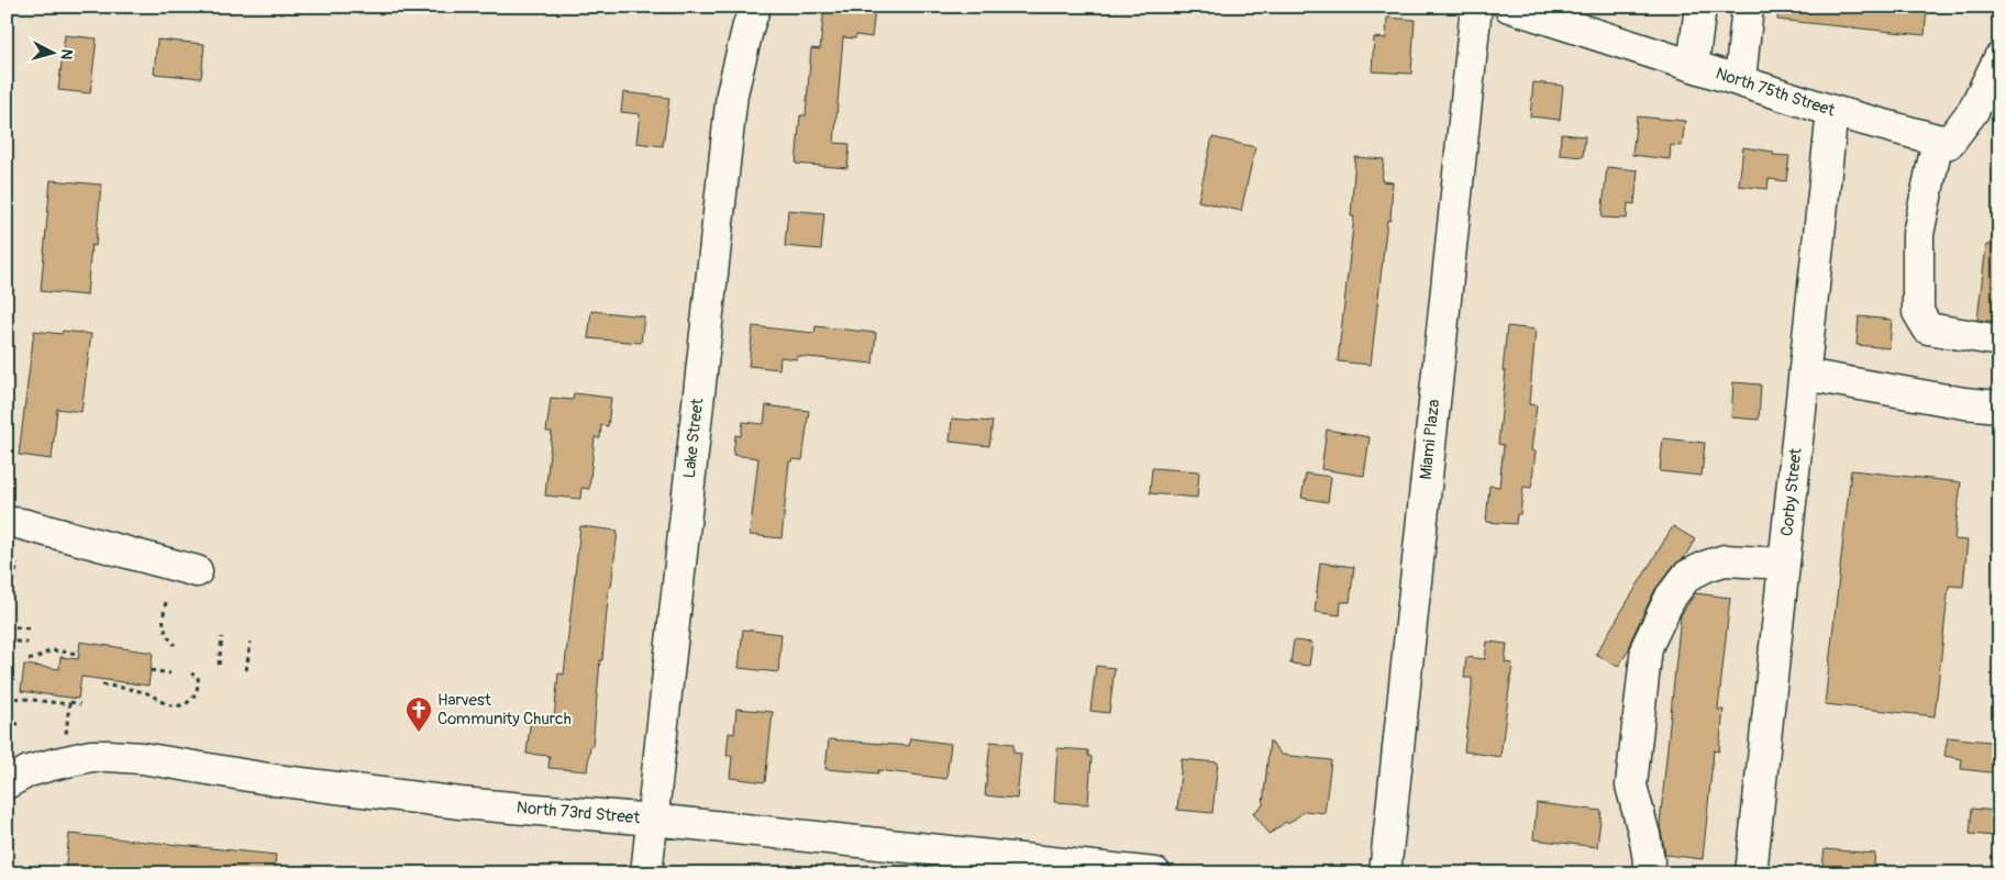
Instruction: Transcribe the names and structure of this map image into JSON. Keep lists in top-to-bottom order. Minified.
{"streets":{"street":["North 75th Street","Lake Street","Miami Plaza","Corby Street","North 73rd Street"]},"crossings":[["North 75th Street","Corby Street"],["Lake Street","North 73rd Street"]],"places":{"church":["Harvest Community Church"]},"north":"right"}
